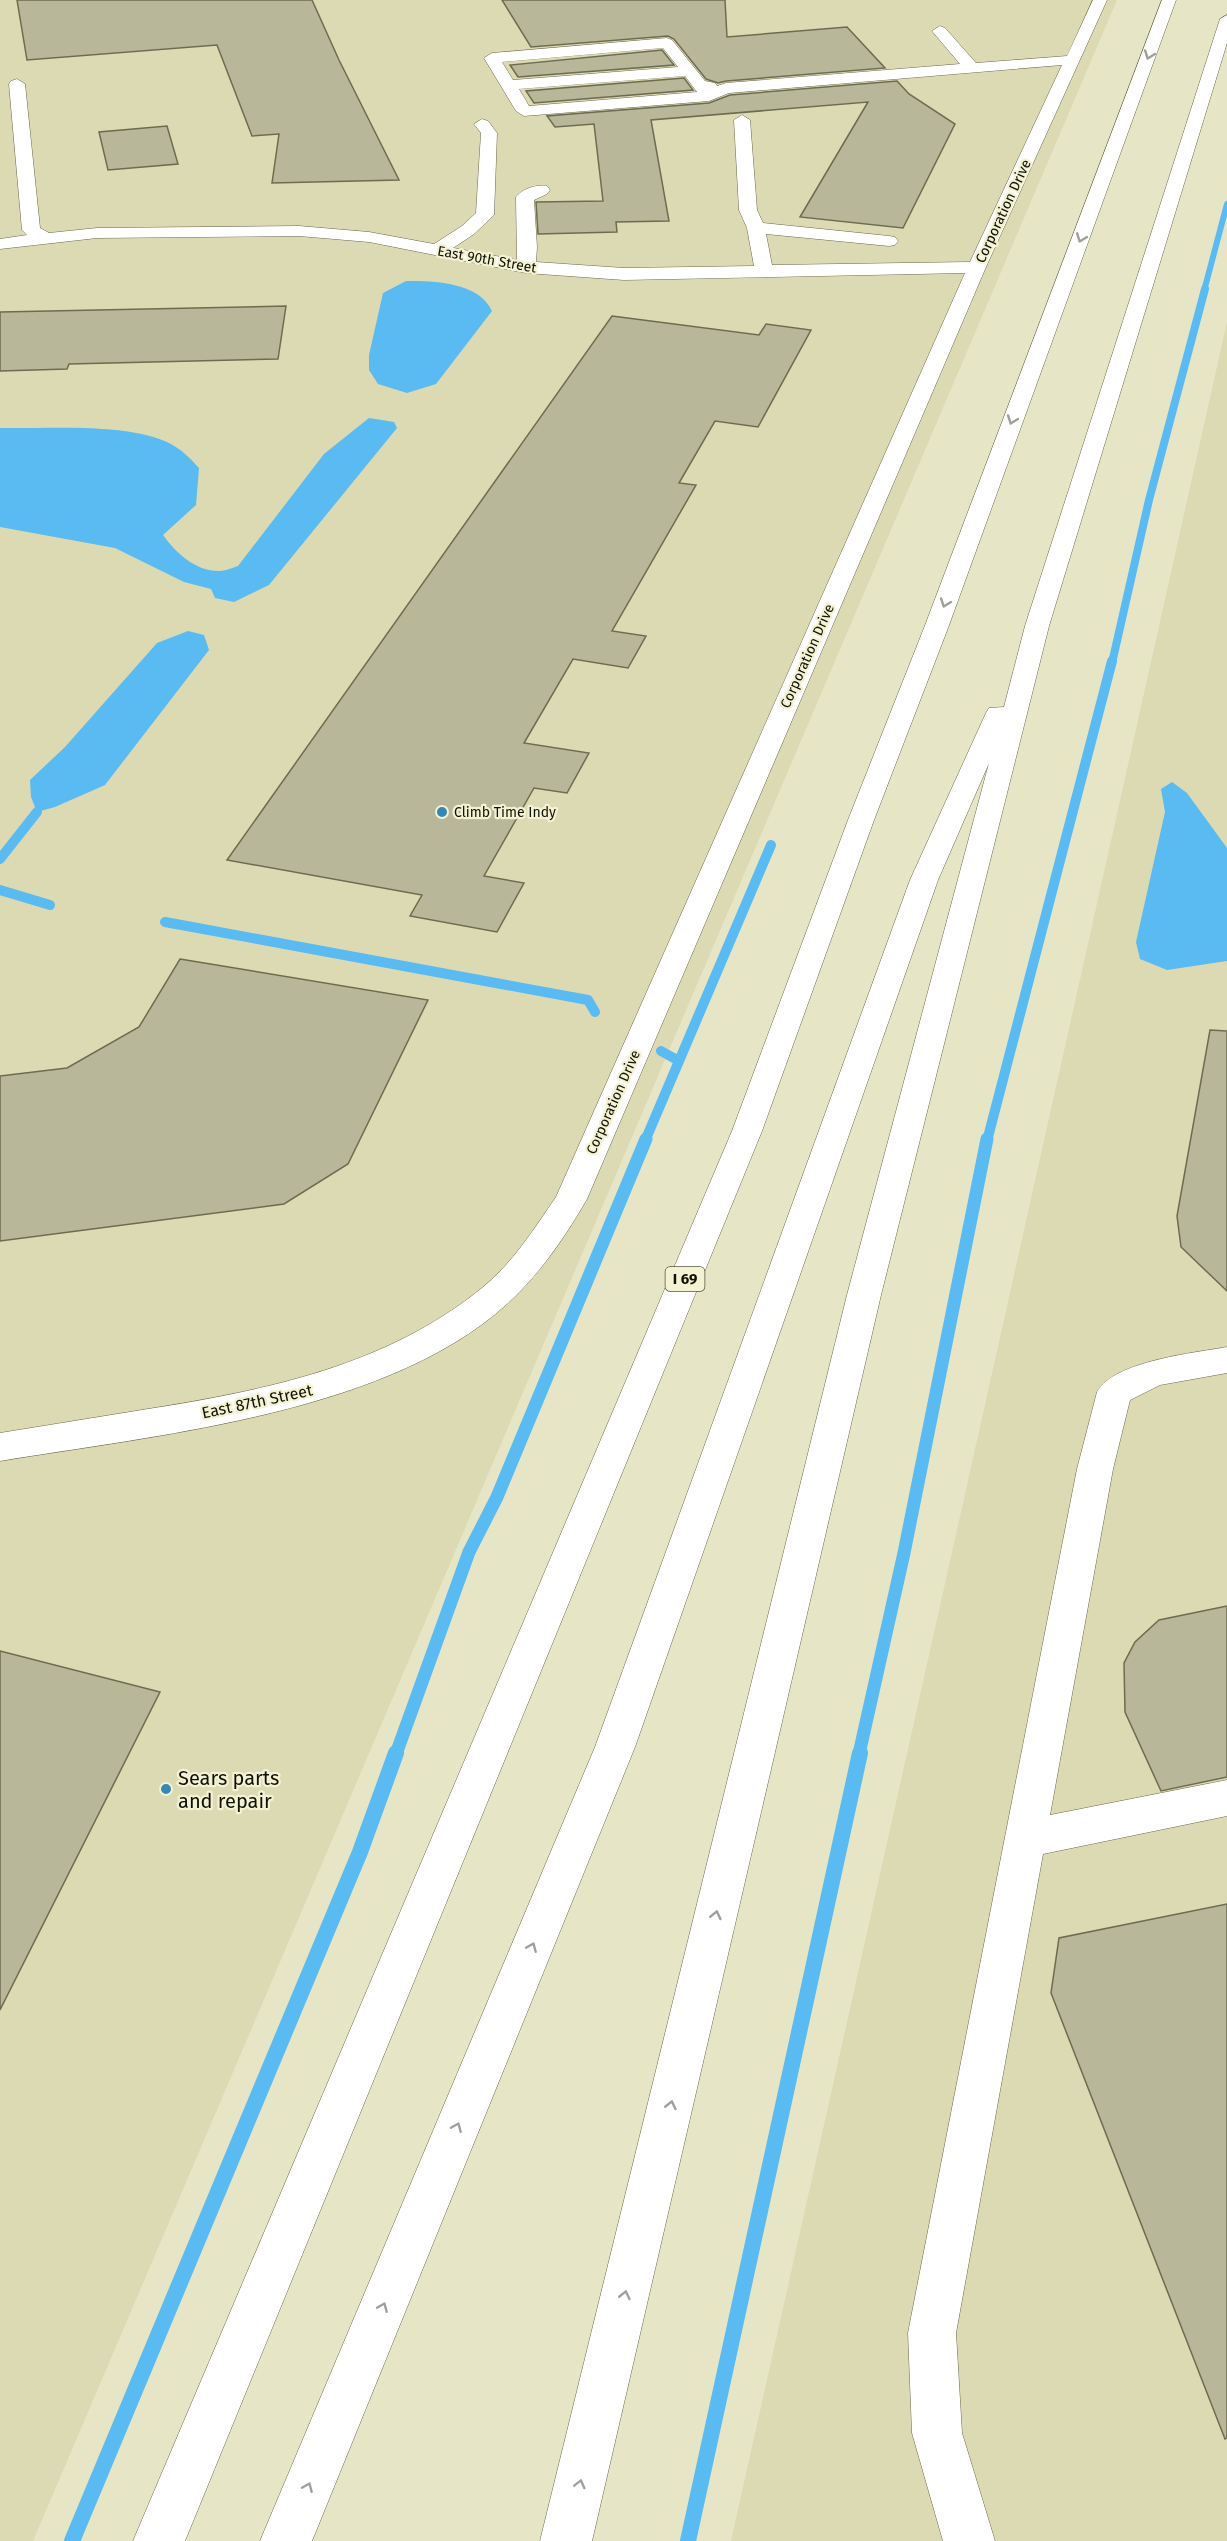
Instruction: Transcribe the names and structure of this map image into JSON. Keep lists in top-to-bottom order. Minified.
{"streets":{"main road":["Corporation Drive","East 90th Street","I 69","East 87th Street"]},"crossings":[["Corporation Drive","East 90th Street"],["Corporation Drive","East 87th Street"]],"places":["Climb Time Indy","Sears parts and repair"]}
